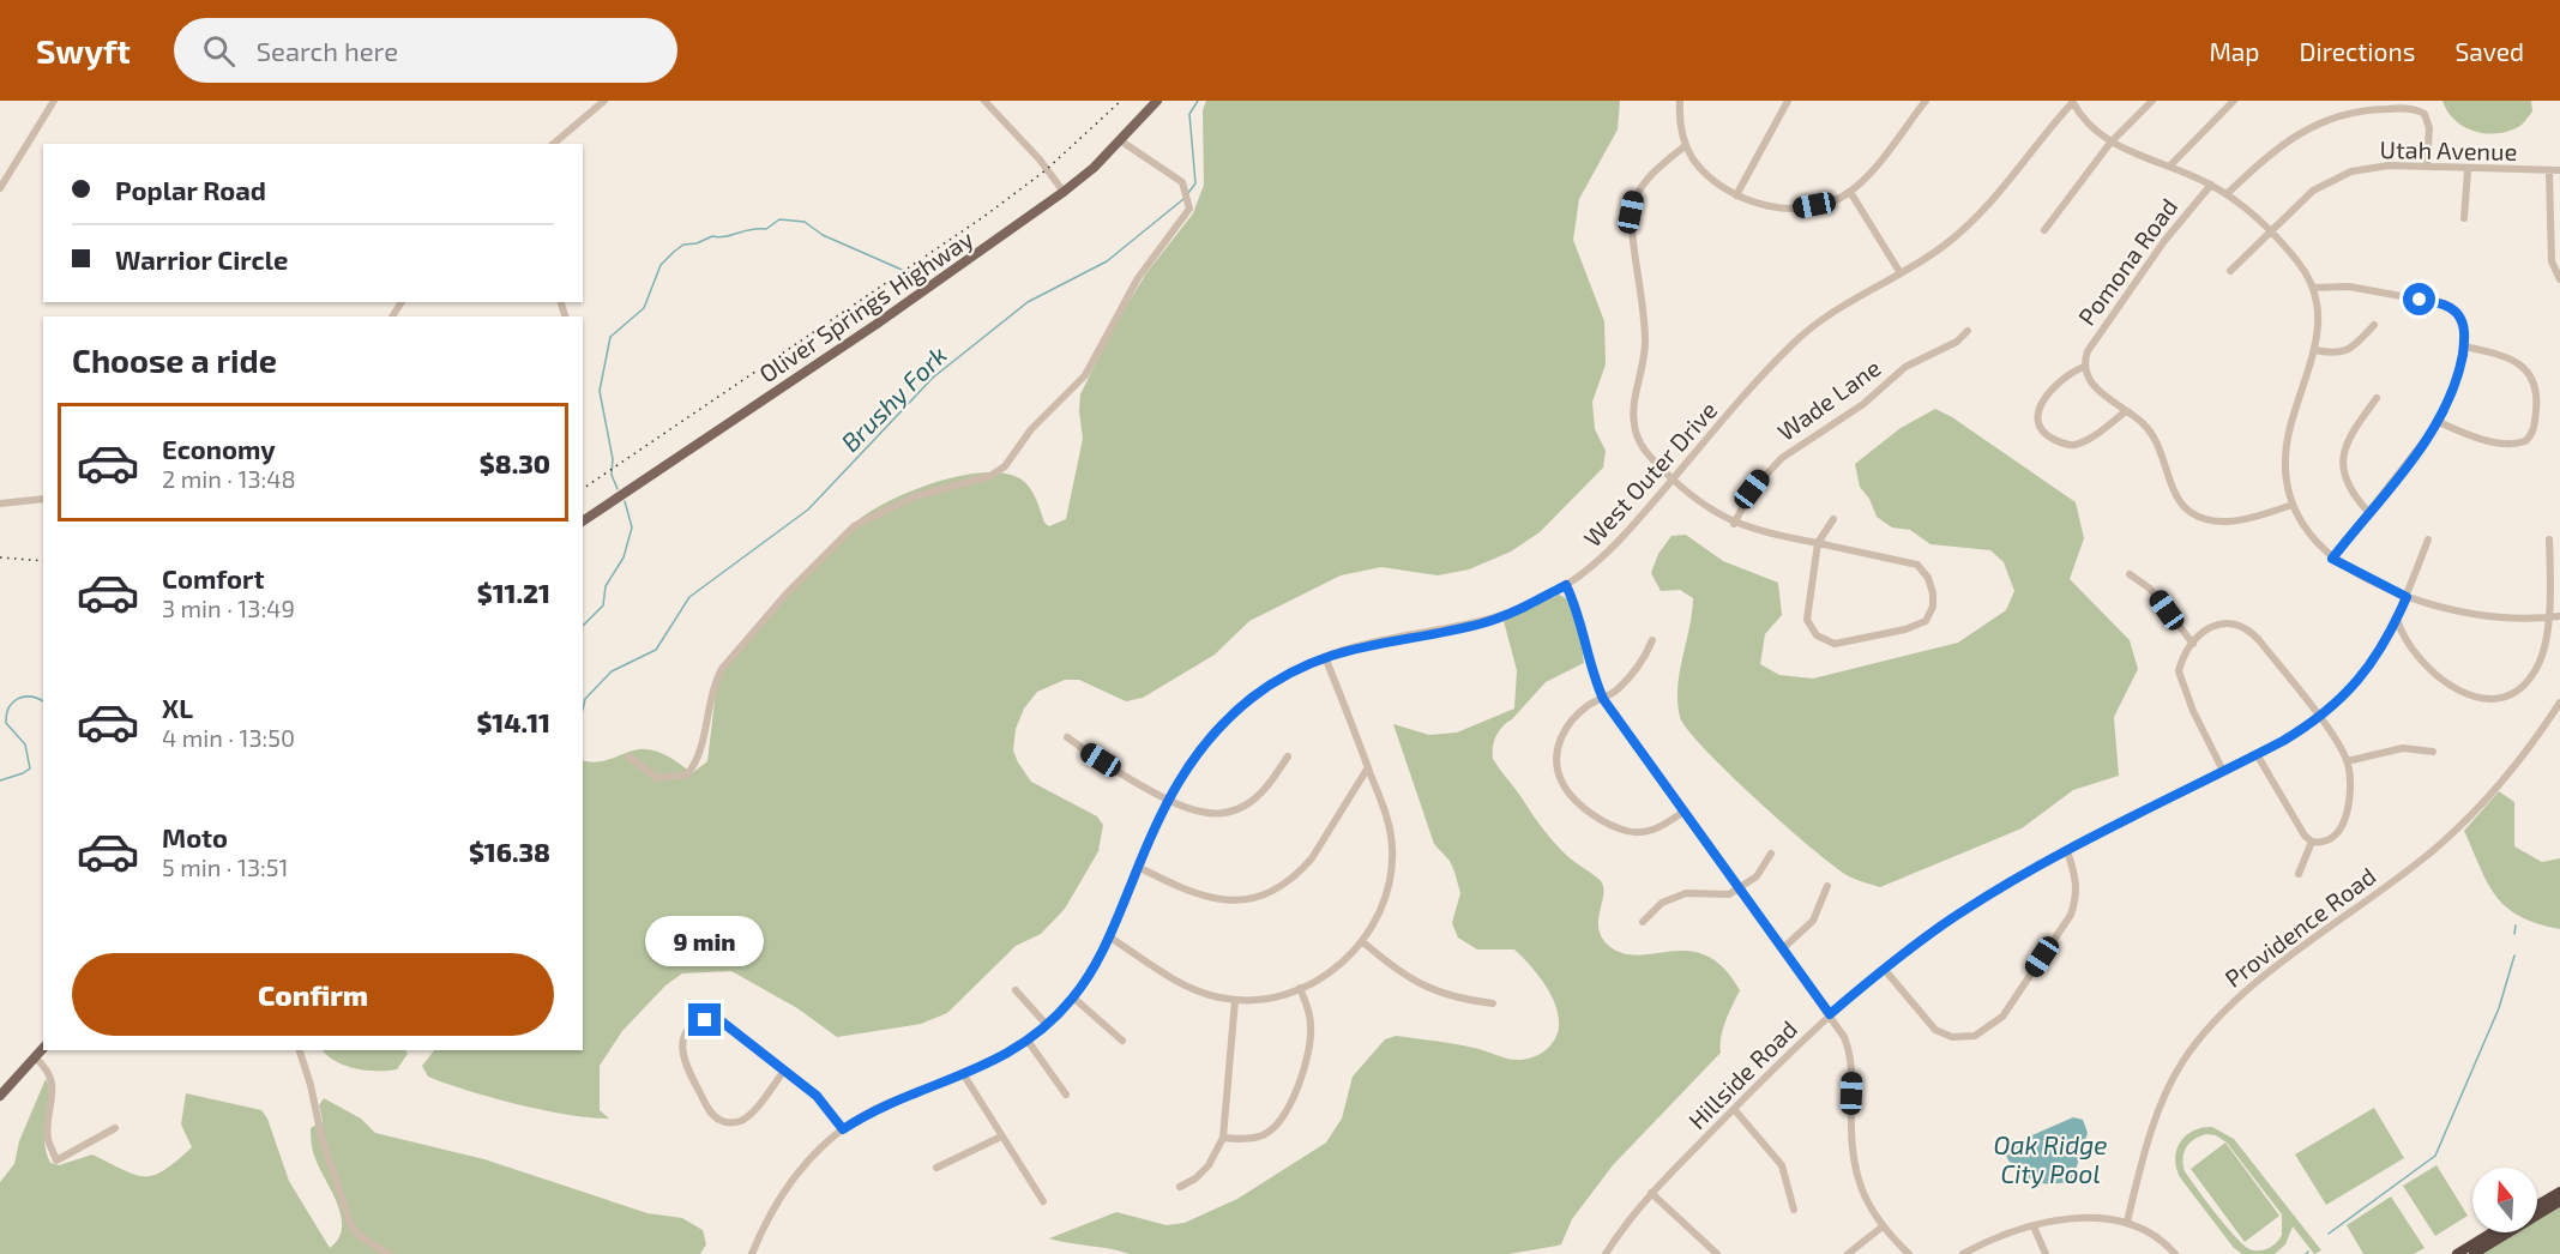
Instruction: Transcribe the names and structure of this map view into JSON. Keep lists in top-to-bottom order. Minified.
{"streets":{"main road":["Oliver Springs Highway"],"street":["Utah Avenue","Pomona Road","Wade Lane","West Outer Drive","Providence Road","Hillside Road"]},"water":["Brushy Fork","Oak Ridge City Pool"],"north":"top","page":{"header":"Swyft","search":"Search here","nav":["Map","Directions","Saved"],"banner":["Poplar Road","Warrior Circle"],"heading":"Choose a ride","list":[{"name":"Economy","note":"2 min · 13:48","value":"$8.30"},{"name":"Comfort","note":"3 min · 13:49","value":"$11.21"},{"name":"XL","note":"4 min · 13:50","value":"$14.11"},{"name":"Moto","note":"5 min · 13:51","value":"$16.38"}],"bubble":"9 min","buttons":"Confirm"}}
